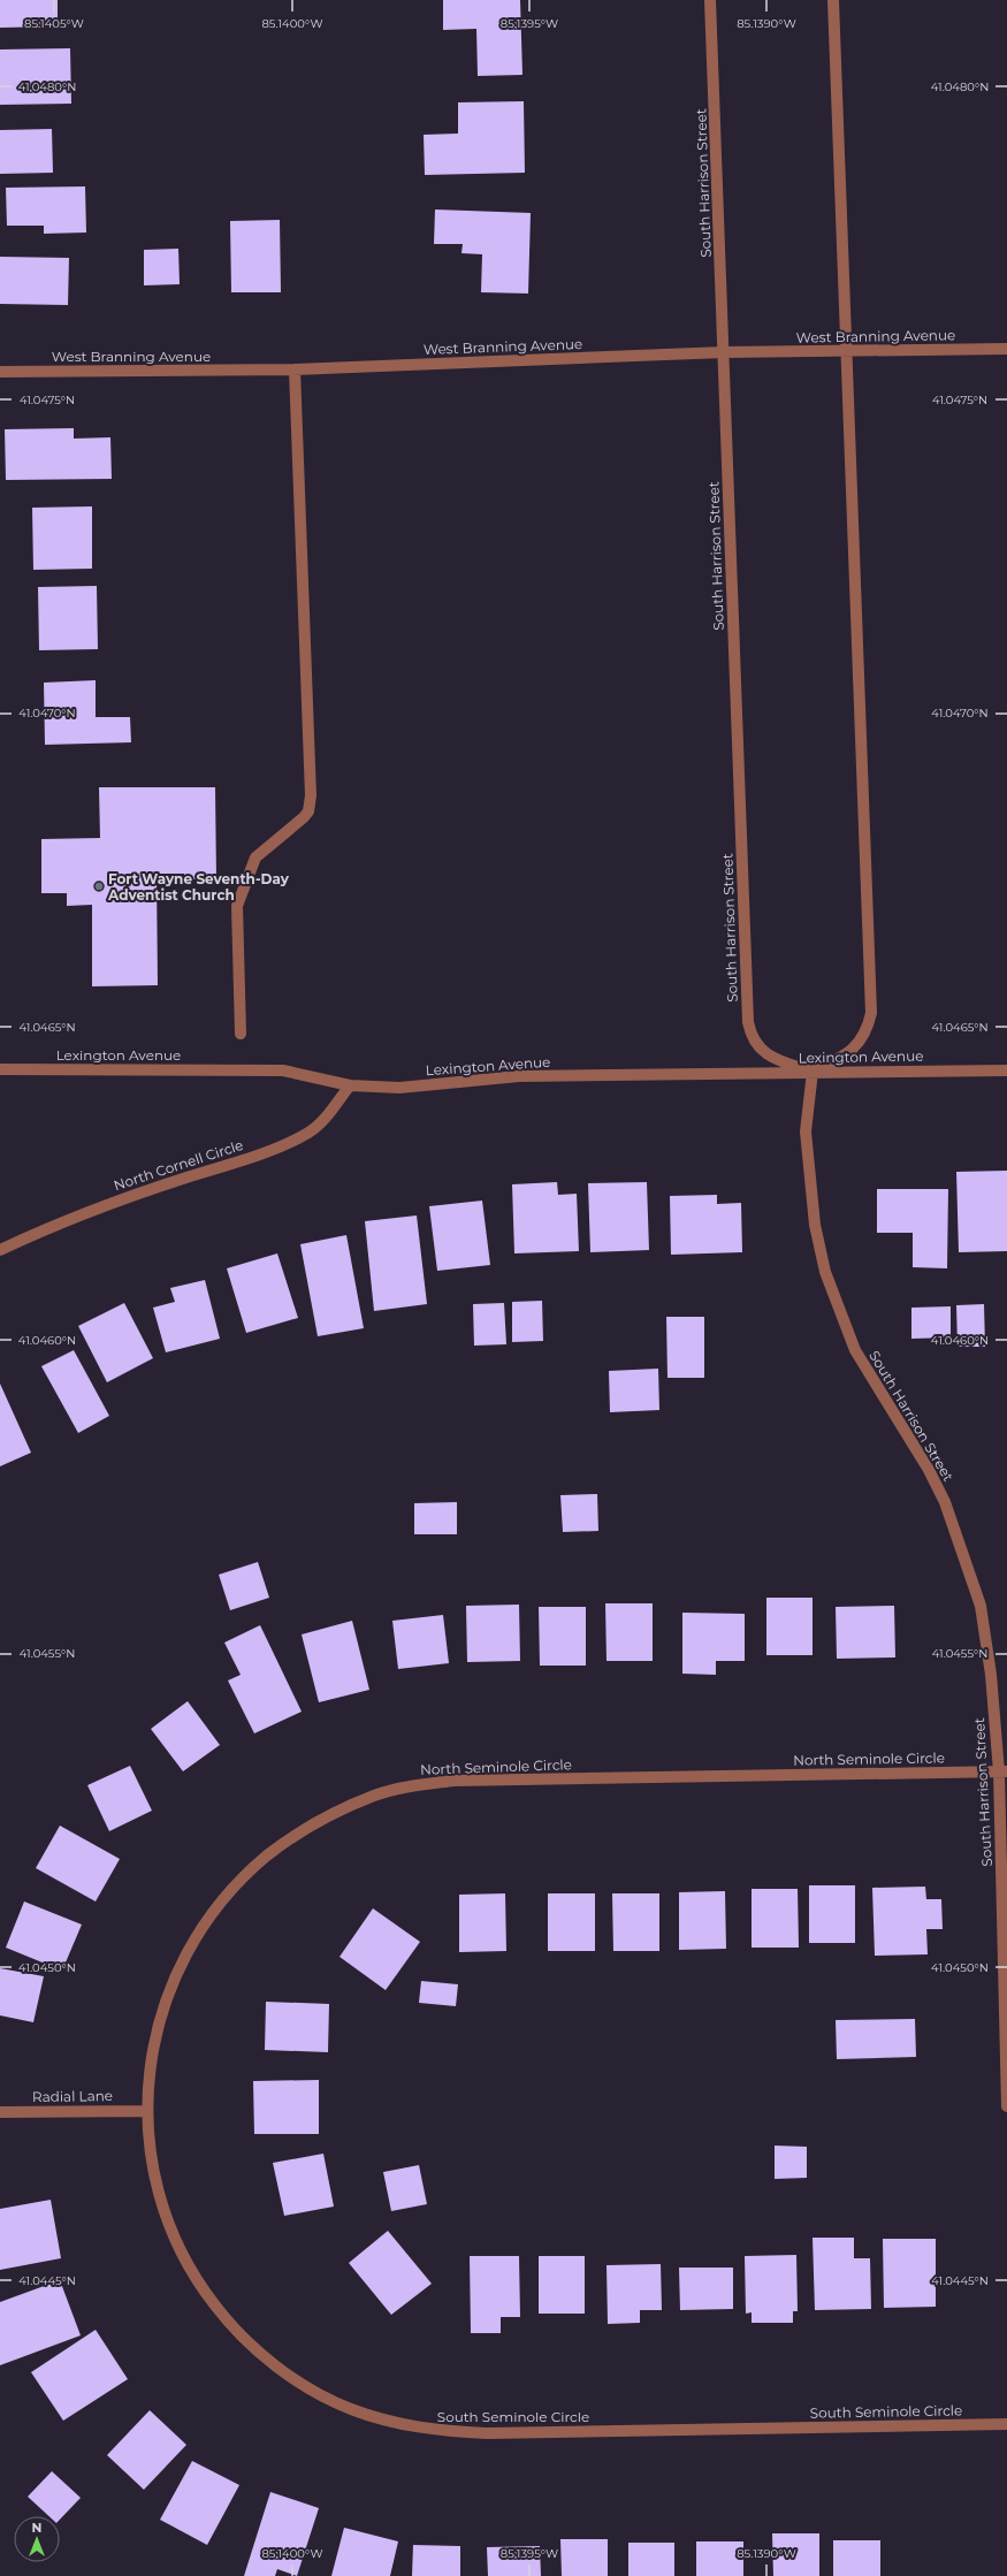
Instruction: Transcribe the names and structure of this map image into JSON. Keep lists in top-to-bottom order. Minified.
{"streets":{"street":["South Harrison Street","West Branning Avenue","Lexington Avenue","North Cornell Circle","North Seminole Circle","Radial Lane","South Seminole Circle"]},"crossings":[["South Harrison Street","West Branning Avenue"],["South Harrison Street","Lexington Avenue"],["South Harrison Street","North Seminole Circle"],["Lexington Avenue","North Cornell Circle"],["North Seminole Circle","Radial Lane"],["North Seminole Circle","South Seminole Circle"],["Radial Lane","South Seminole Circle"]],"places":["Fort Wayne Seventh-Day Adventist Church"],"north":"top","coordinates":["85.1405°W","85.1400°W","85.1395°W","85.1390°W","41.0480°N","41.0475°N","41.0470°N","41.0465°N","41.0460°N","41.0455°N","41.0450°N","41.0445°N"]}
